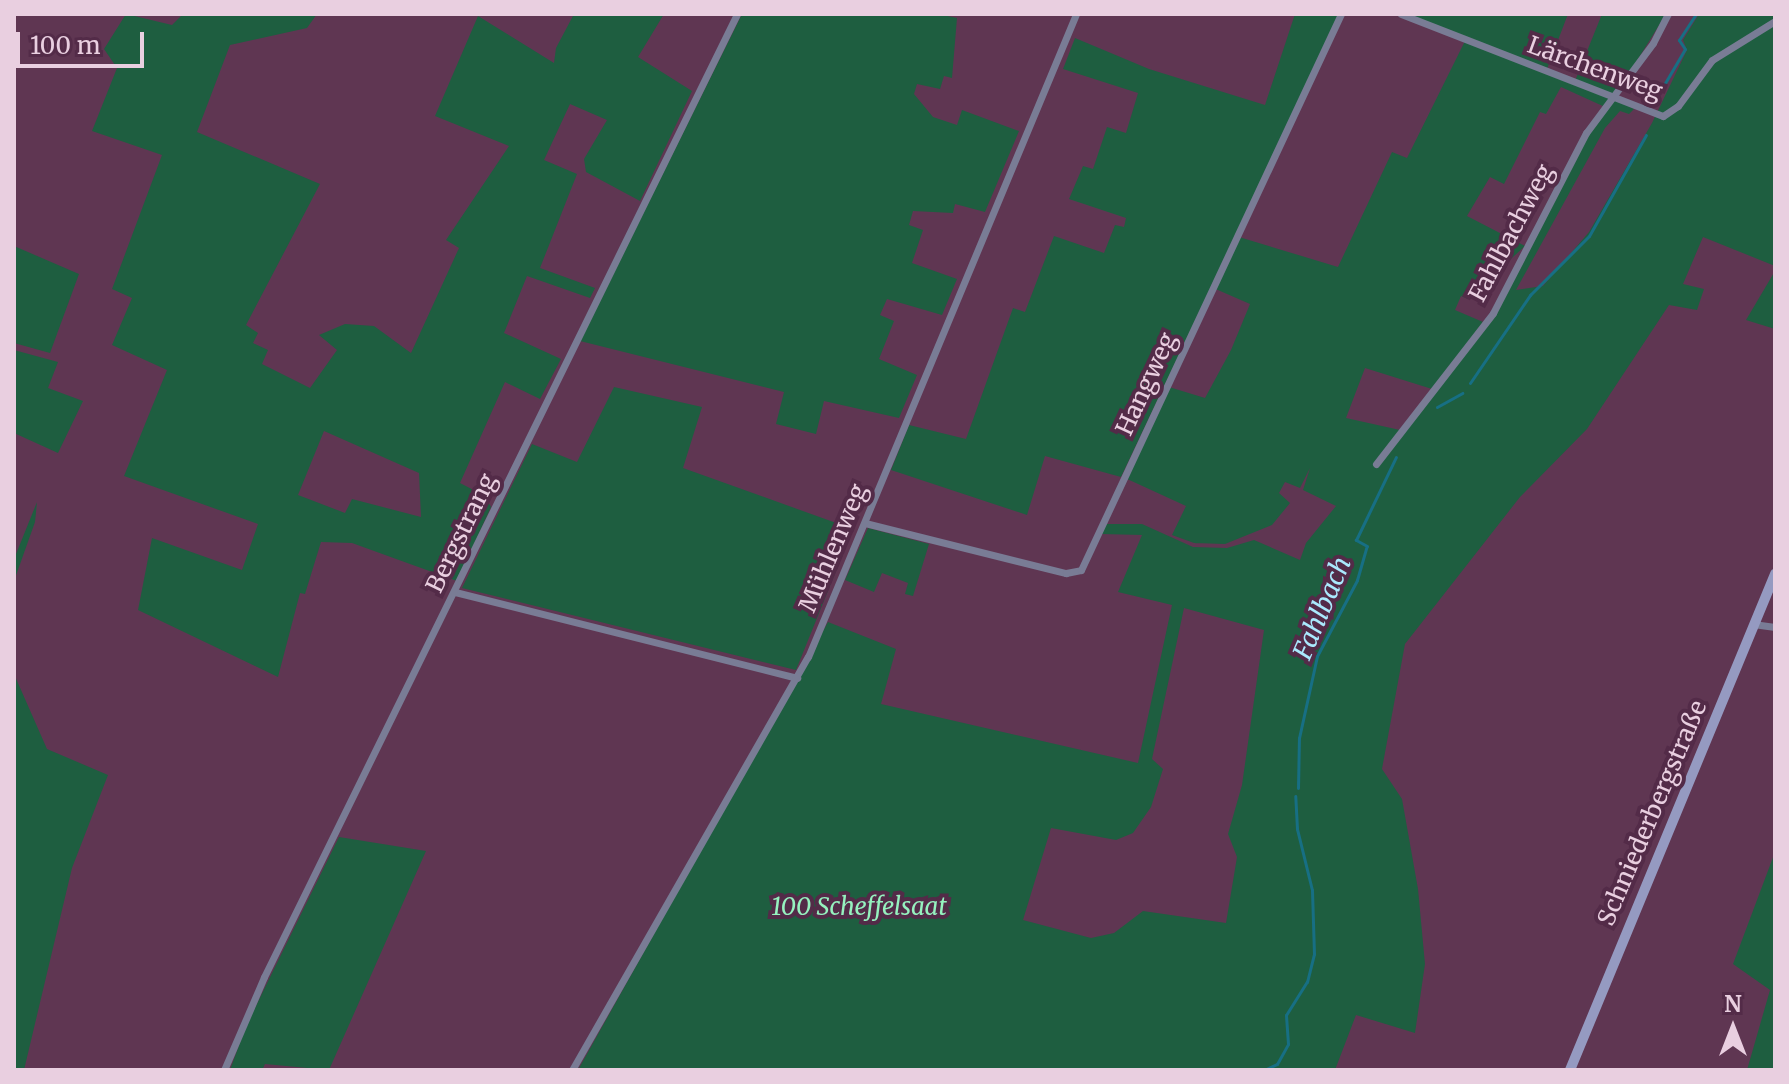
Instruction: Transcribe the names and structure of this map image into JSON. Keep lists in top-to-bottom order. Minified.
{"streets":{"street":["Lärchenweg","Fahlbachweg","Hangweg","Bergstrang","Mühlenweg","Schniederbergstraße"]},"crossings":[["Lärchenweg","Fahlbachweg"],["Hangweg","Mühlenweg"]],"water":["Fahlbach"],"parks":["100 Scheffelsaat"],"scale_bar":"100 m","north":"top"}
